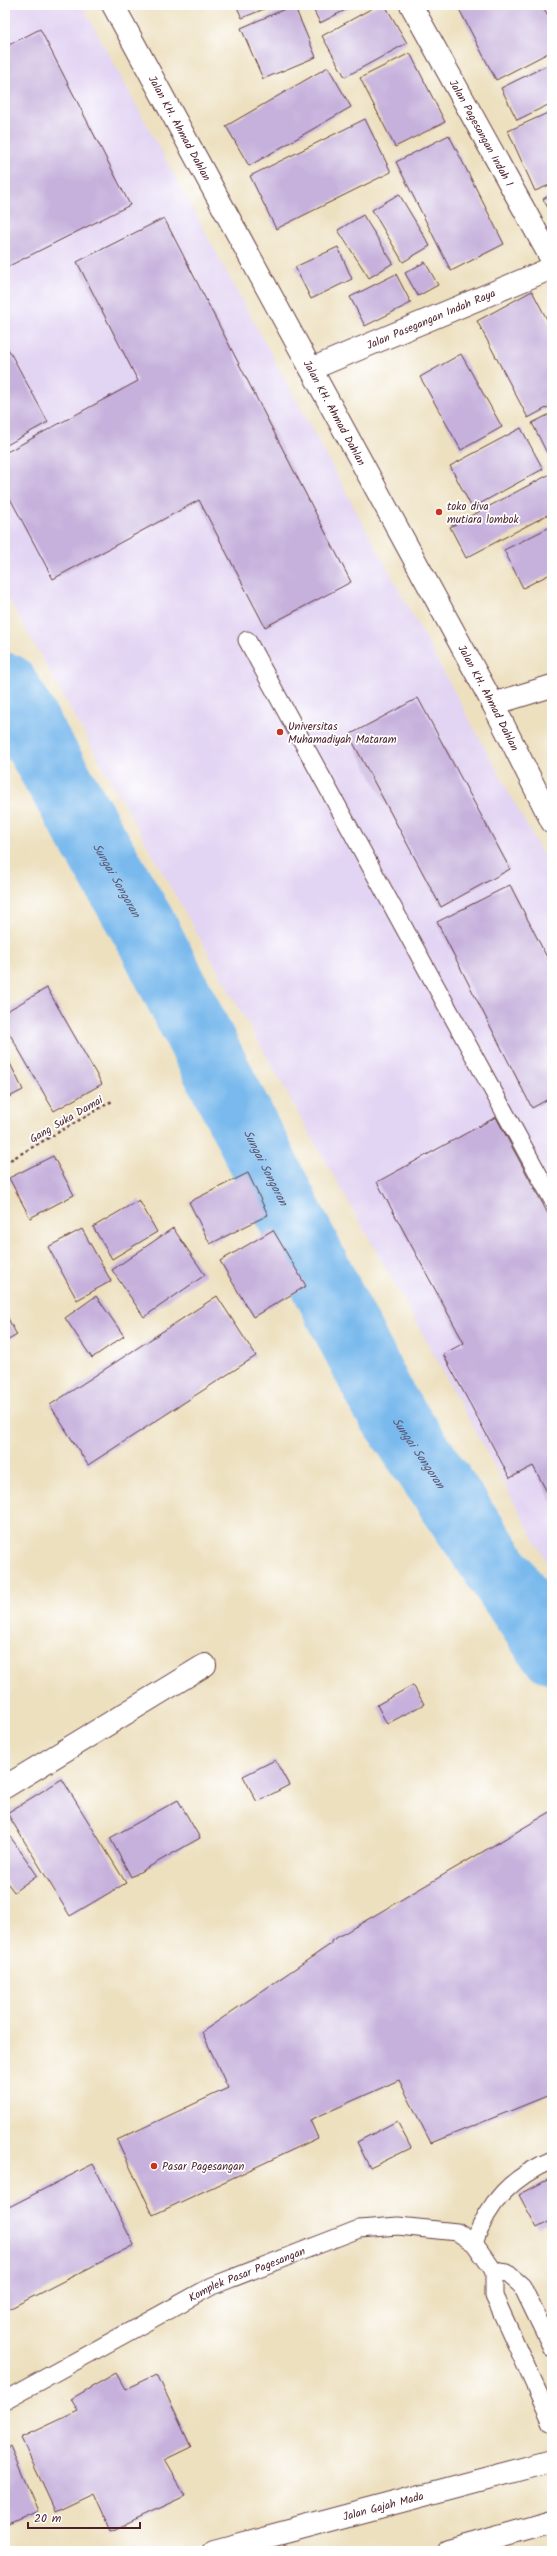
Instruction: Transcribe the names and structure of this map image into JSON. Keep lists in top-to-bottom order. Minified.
{"streets":{"street":["Jalan KH. Ahmad Dahlan","Jalan Pagesangan Indah 1","Jalan Pasegangan Indah Raya","Jalan Gajah Mada"],"lane":["Komplek Pasar Pagesangan"],"path":["Gang Suka Damai"]},"crossings":[["Jalan KH. Ahmad Dahlan","Jalan Pasegangan Indah Raya"]],"water":["Sungai Songoran"],"places":["toko diva mutiara lombok","Universitas Muhamadiyah Mataram","Pasar Pagesangan"],"scale_bar":"20 m"}
